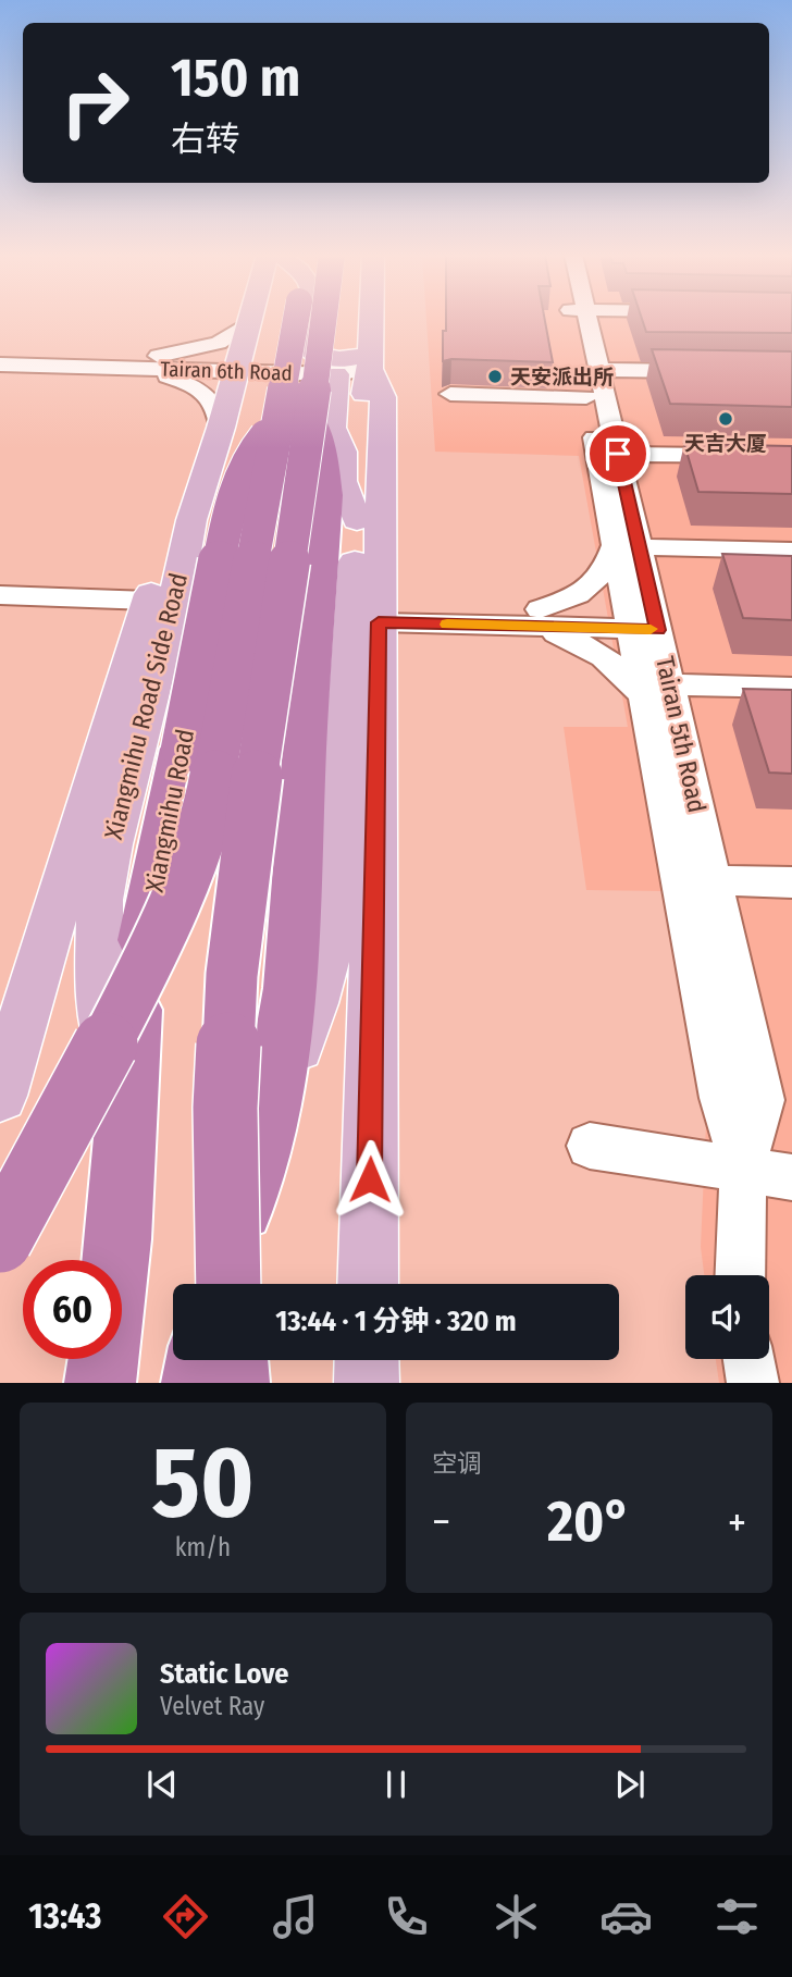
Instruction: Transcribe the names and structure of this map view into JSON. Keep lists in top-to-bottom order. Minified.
{"streets":{"highway":["Xiangmihu Road"],"main road":["Xiangmihu Road Side Road"],"street":["Tairan 6th Road","Tairan 5th Road"]},"crossings":[["Tairan 6th Road","Xiangmihu Road Side Road"],["Xiangmihu Road Side Road","Xiangmihu Road"]],"places":["天安派出所","天吉大厦"],"page":{"turn":["150 m","右转"],"limit":"60","trip":"13:44 · 1 分钟 · 320 m","tile":[["50","km/h"],"空调"],"heat":["−","20°","+"],"song":["Static Love","Velvet Ray"],"tabs":"13:43"}}
